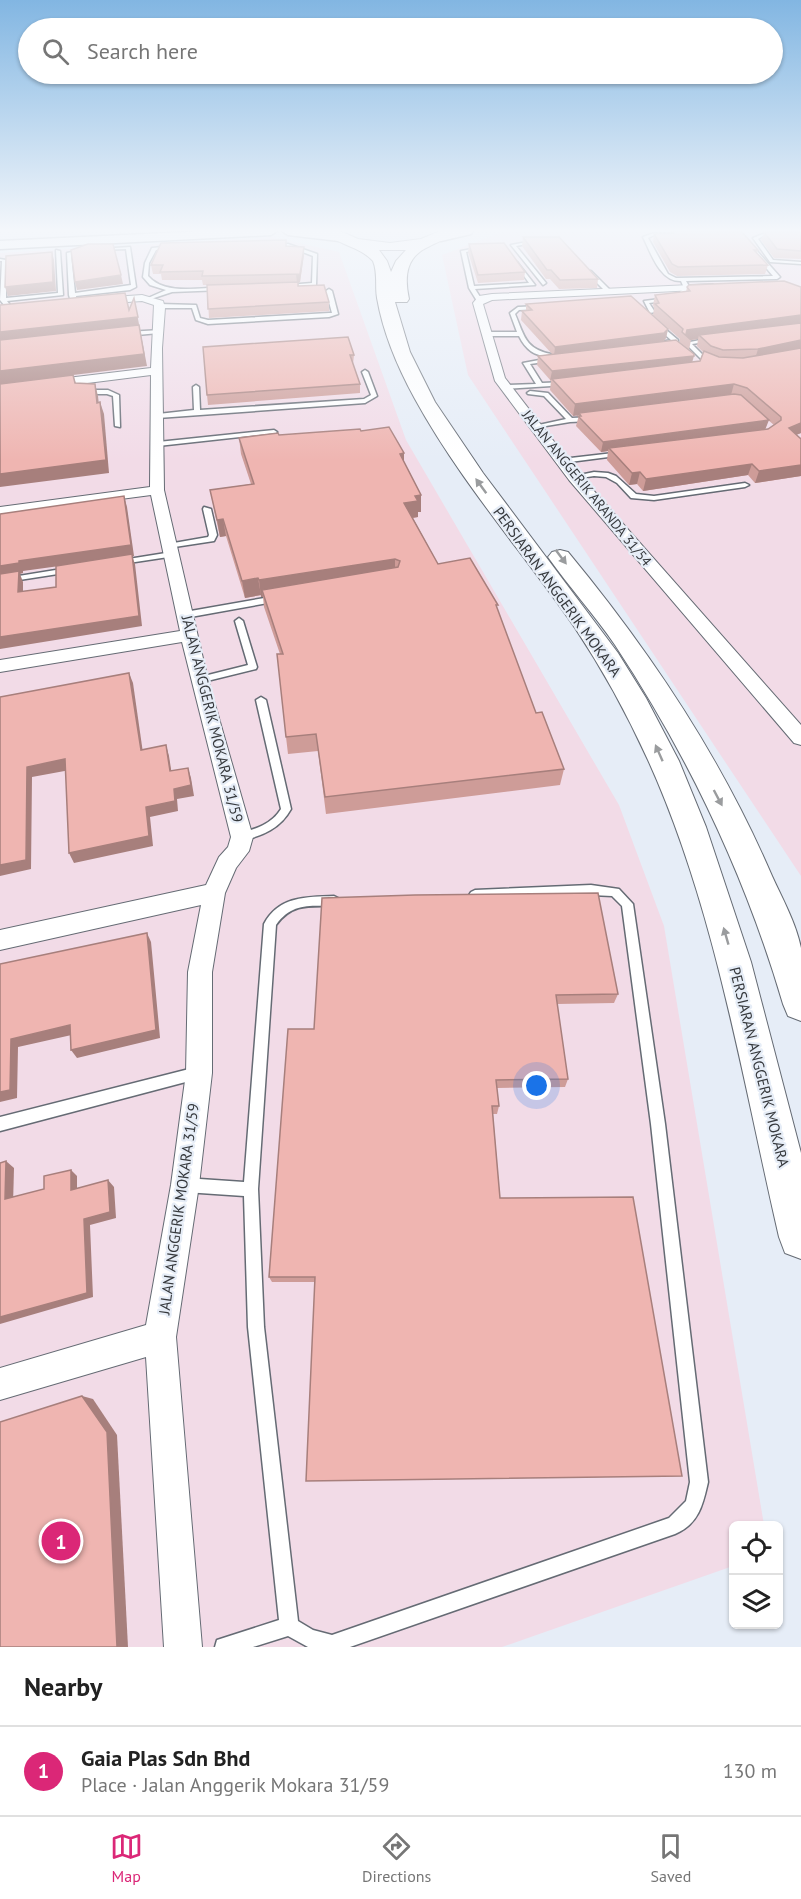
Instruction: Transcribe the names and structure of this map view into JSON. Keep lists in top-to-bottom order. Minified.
{"streets":{"main road":["PERSIARAN ANGGERIK MOKARA"],"street":["JALAN ANGGERIK ARANDA 31/54","JALAN ANGGERIK MOKARA 31/59"]},"page":{"search":"Search here","pins":"1","heading":"Nearby","list":[{"mark":"1","name":"Gaia Plas Sdn Bhd","note":"Place · Jalan Anggerik Mokara 31/59","value":"130 m"}],"nav":["Map","Directions","Saved"]}}
